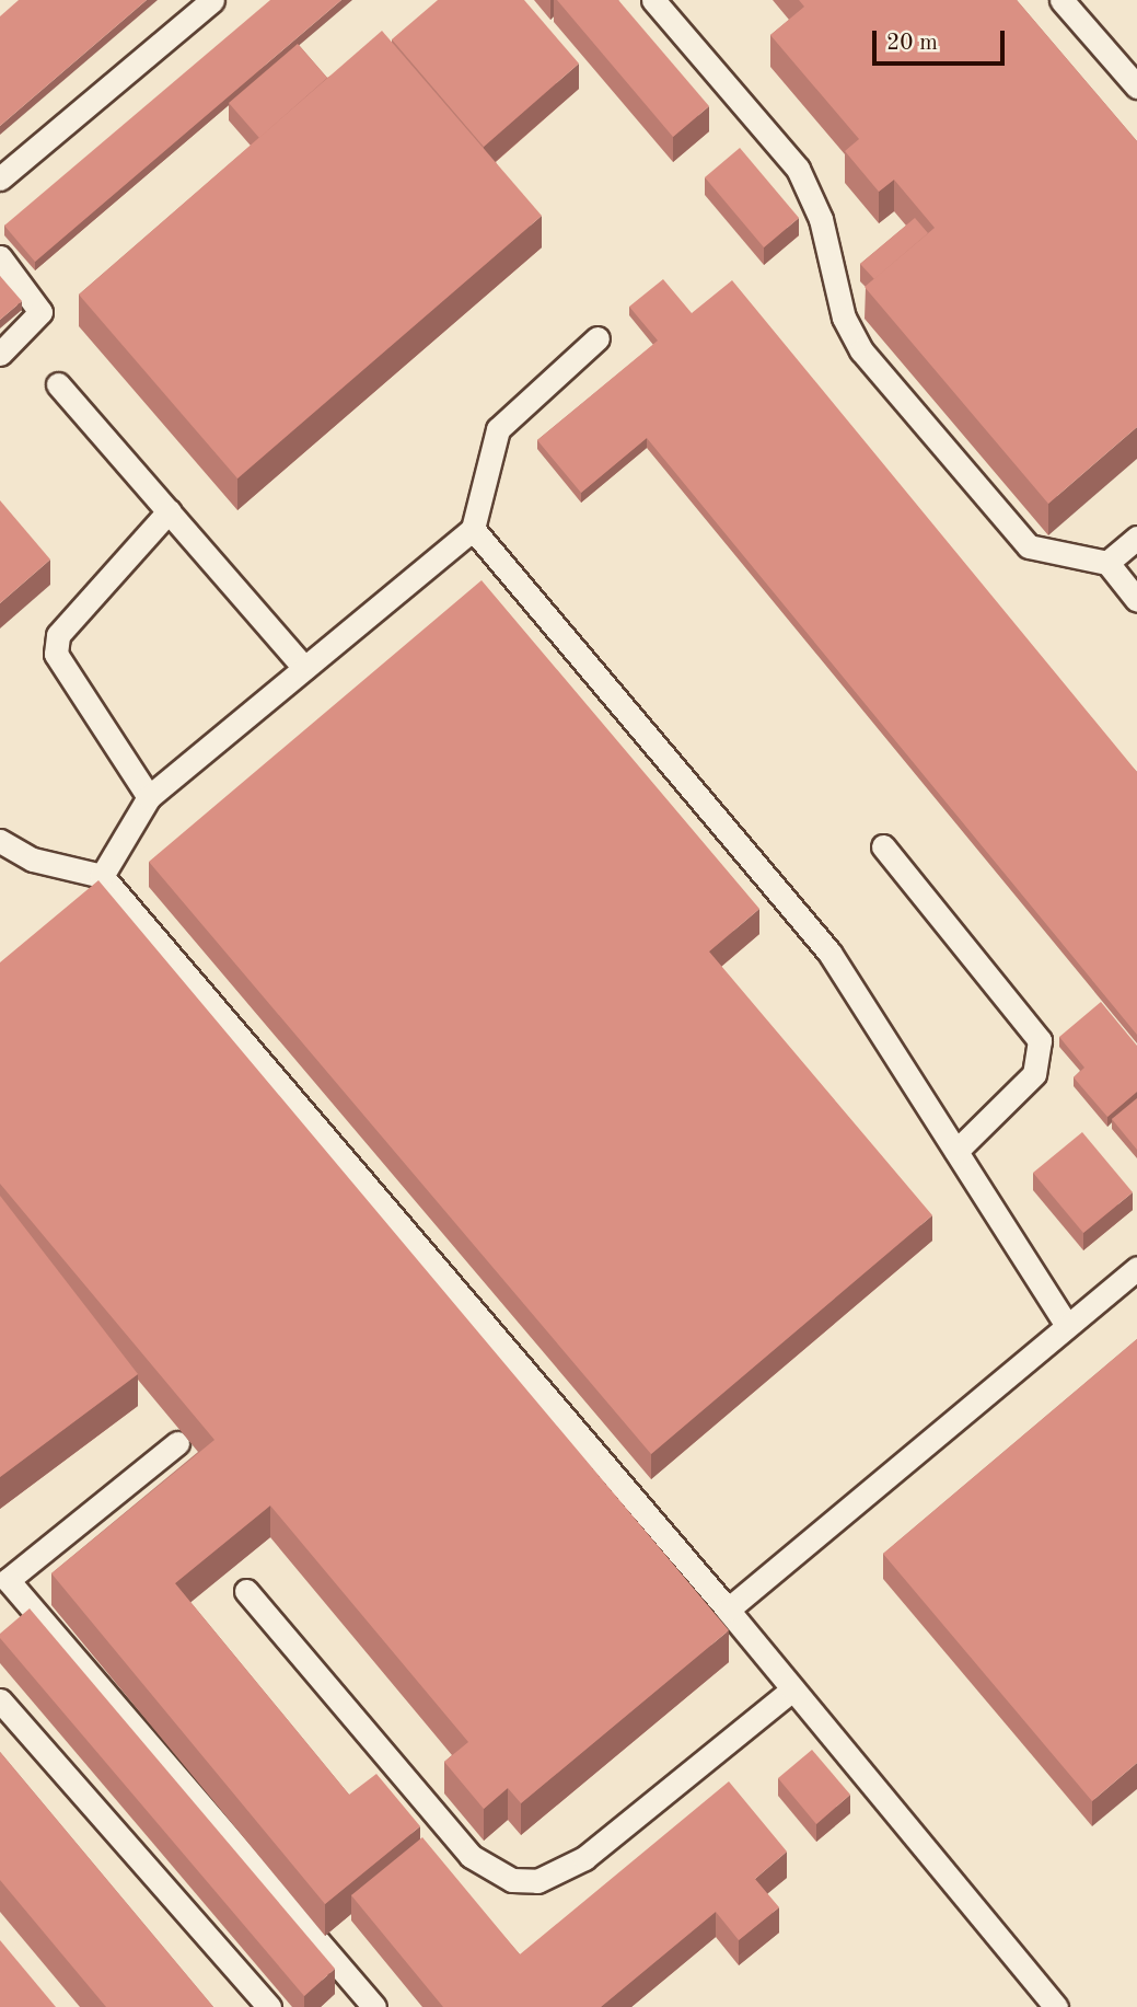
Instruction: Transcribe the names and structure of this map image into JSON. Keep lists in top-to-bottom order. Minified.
{"scale_bar":"20 m"}
